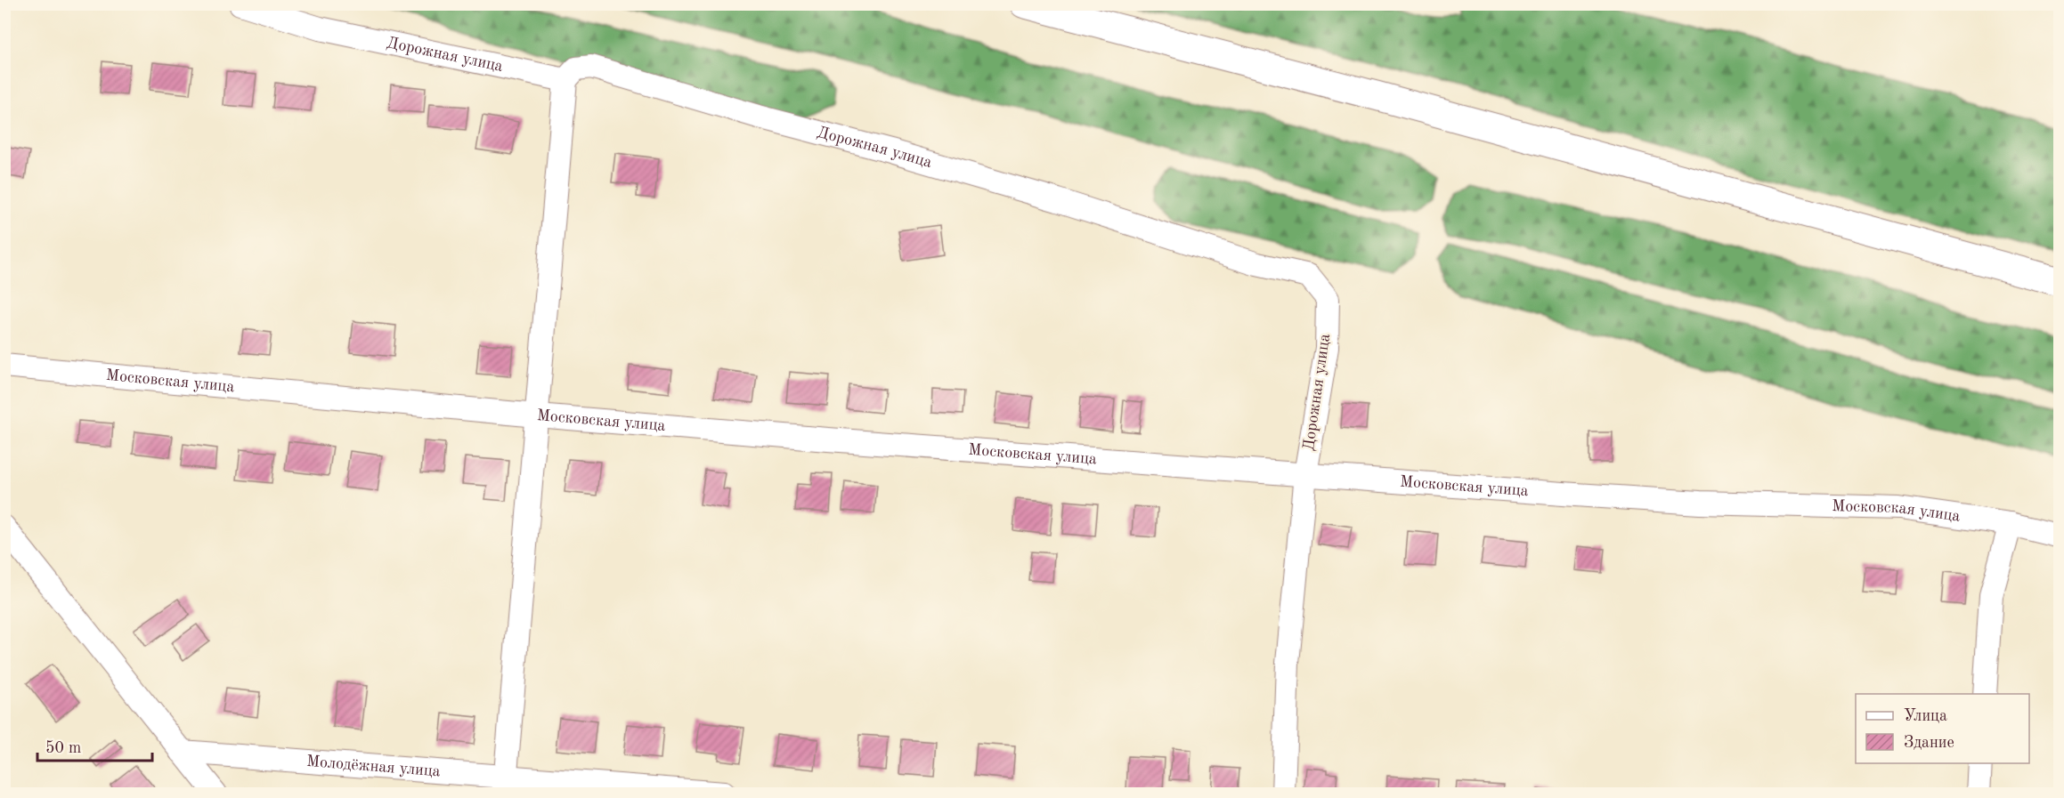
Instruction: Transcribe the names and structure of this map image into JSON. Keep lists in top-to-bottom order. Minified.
{"streets":{"street":["Дорожная улица","Московская улица","Молодёжная улица"]},"crossings":[["Дорожная улица","Московская улица"]],"legend":["Улица","Здание"],"scale_bar":"50 m"}
